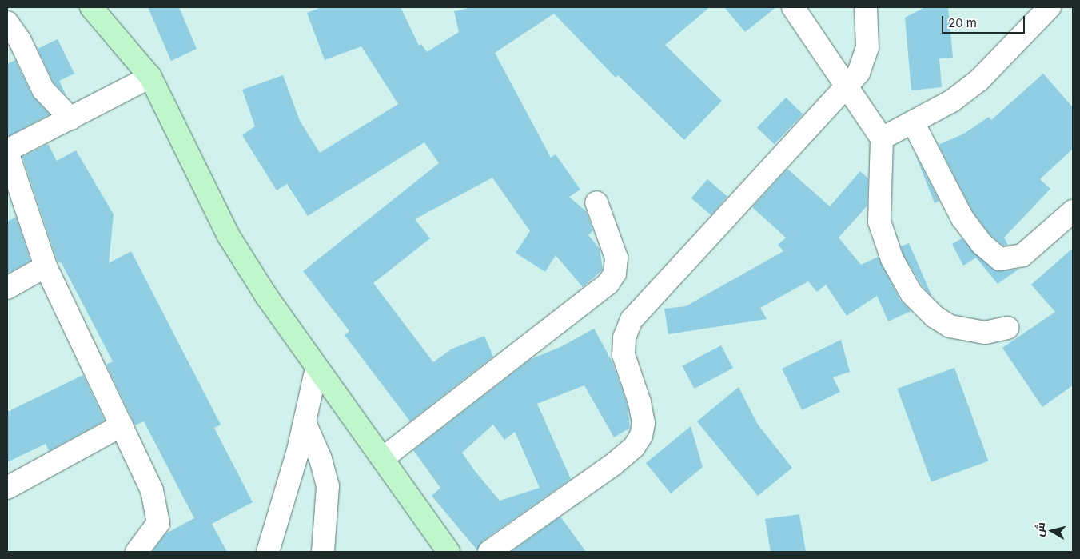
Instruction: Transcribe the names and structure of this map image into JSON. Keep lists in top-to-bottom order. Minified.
{"scale_bar":"20 m","north":"left"}
